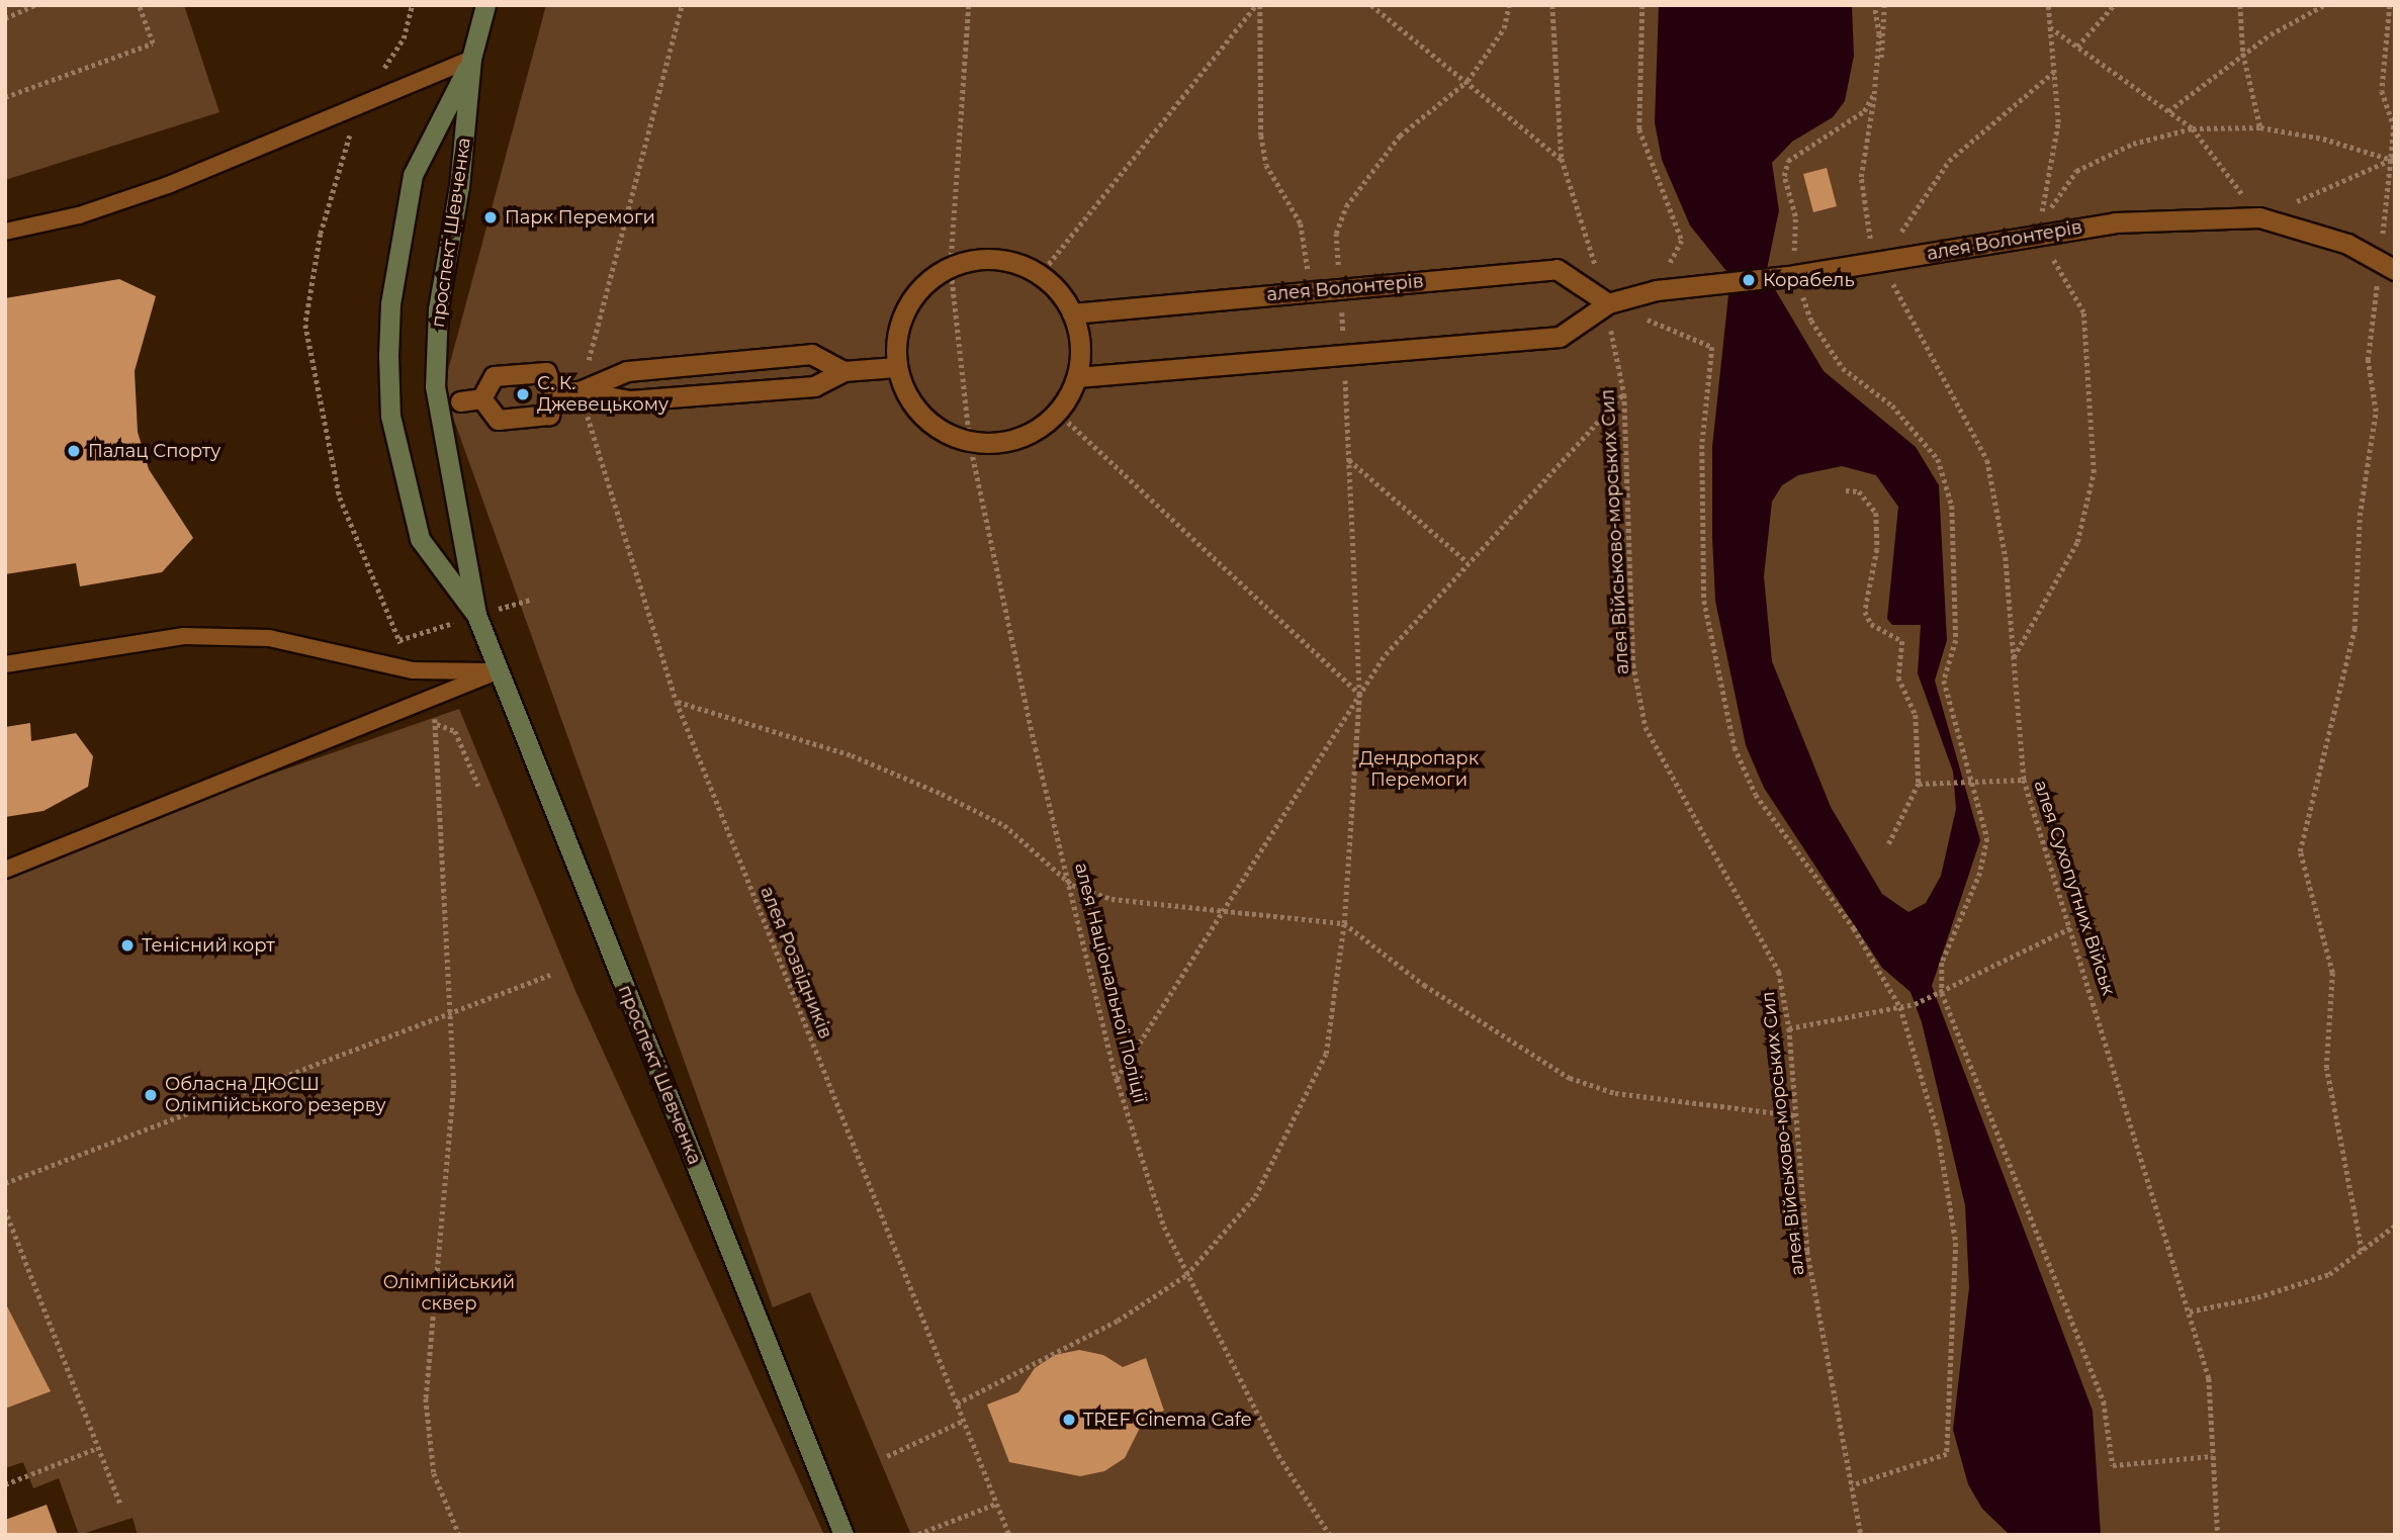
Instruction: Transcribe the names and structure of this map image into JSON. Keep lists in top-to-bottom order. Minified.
{"streets":{"main road":["проспект Шевченка"],"street":["алея Волонтерів"],"path":["алея Військово-морських Сил","алея Сухопутних Військ","алея Розвідників","алея Національної Поліції"]},"crossings":[["алея Волонтерів","алея Військово-морських Сил"],["алея Волонтерів","алея Сухопутних Військ"]],"parks":["Дендропарк Перемоги","Олімпійський сквер"],"places":["Парк Перемоги","Корабель","С. К. Джевецькому","Палац Спорту","Тенісний корт","Обласна ДЮСШ Олімпійського резерву","TREF Cinema Cafe"]}
